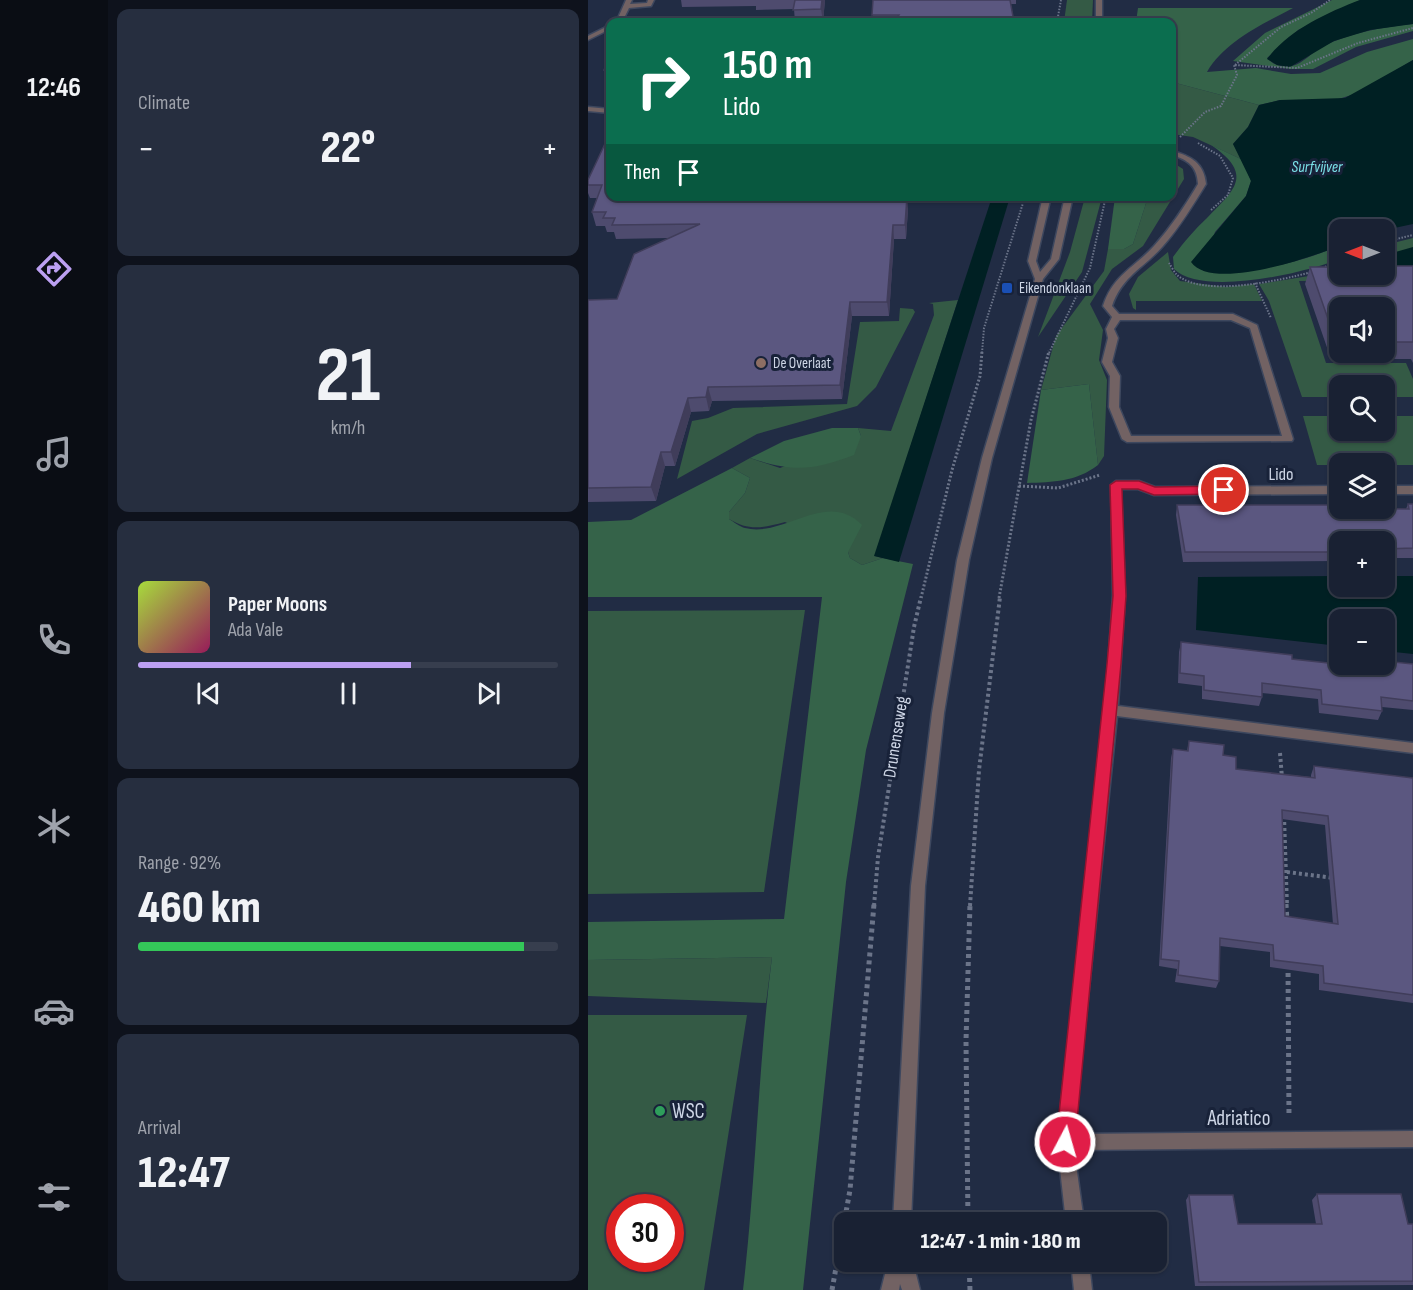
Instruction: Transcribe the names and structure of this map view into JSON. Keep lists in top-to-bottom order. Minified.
{"streets":{"street":["Lido","Drunenseweg","Adriatico"]},"water":["Surfvijver"],"places":{"transit":["Eikendonklaan"],"other":["De Overlaat","WSC"]},"north":"left","page":{"tabs":"12:46","tile":["Climate",["21","km/h"],["Range · 92%","460 km"],["Arrival","12:47"]],"turn":["150 m","Lido"],"heat":["−","22°","+"],"then":"Then","map_buttons":["+","−"],"song":["Paper Moons","Ada Vale"],"limit":"30","trip":"12:47 · 1 min · 180 m"}}
